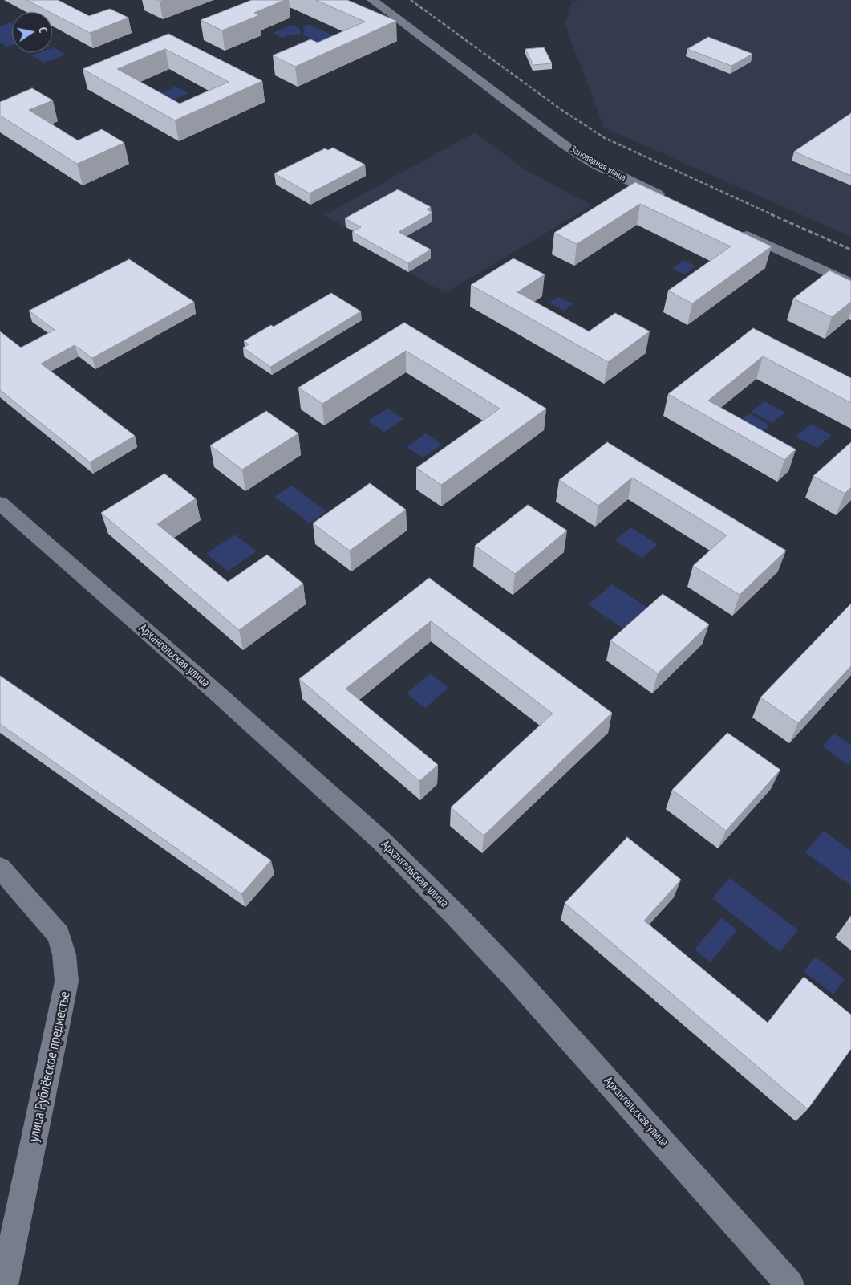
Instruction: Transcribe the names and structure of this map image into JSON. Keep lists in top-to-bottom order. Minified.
{"streets":{"street":["Заповедная улица","Архангельская улица","улица Рублёвское предместье"]},"north":"right"}
